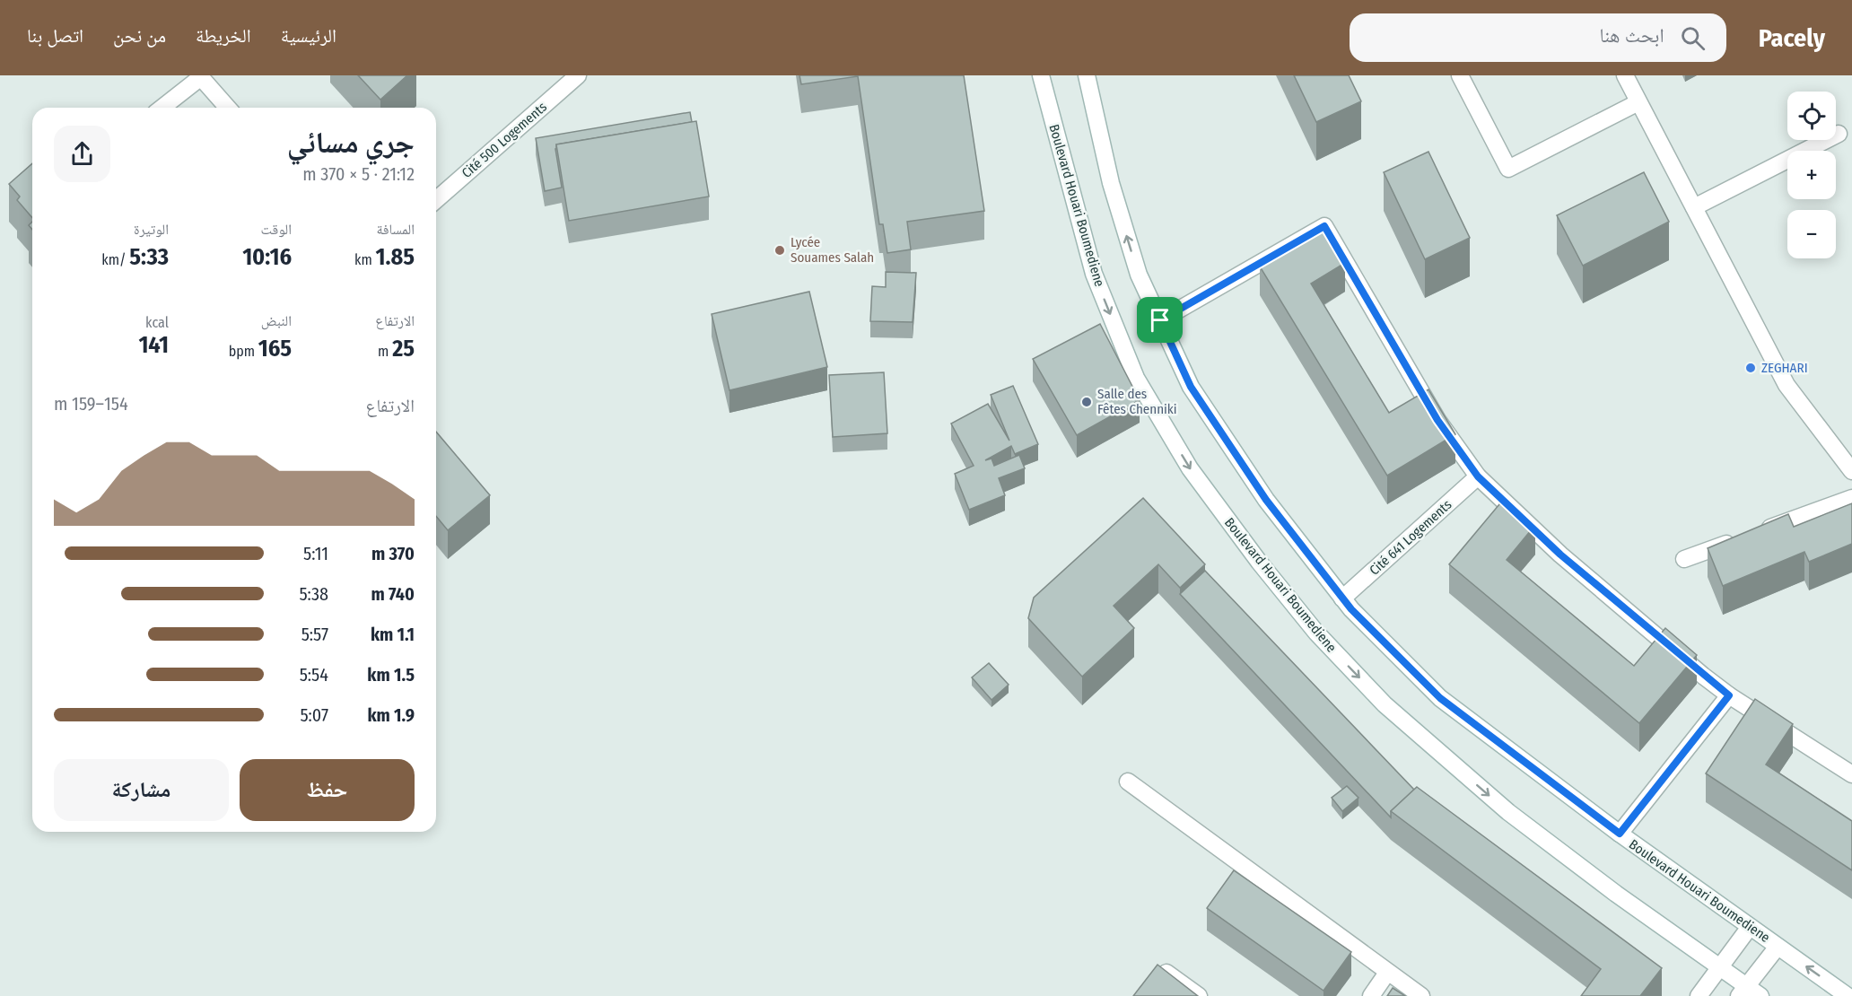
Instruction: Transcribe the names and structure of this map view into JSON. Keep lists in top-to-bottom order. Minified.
{"streets":{"street":["Cité 500 Logements","Boulevard Houari Boumediene","Cité 641 Logements"]},"crossings":[["Boulevard Houari Boumediene","Cité 641 Logements"]],"places":["Lycée Souames Salah","ZEGHARI","Salle des Fêtes Chenniki"],"page":{"header":"Pacely","search":"ابحث هنا","nav":["الرئيسية","الخريطة","من نحن","اتصل بنا"],"map_buttons":["+","−"],"heading":["جري مسائي","21:12 · 5 × 370 m"],"stats":[["المسافة","1.85 km"],["الوقت","10:16"],["الوتيرة","5:33 /km"],["الارتفاع","25 m"],["النبض","165 bpm"],["kcal","141"]],"chart":["الارتفاع","154–159 m"],"list":[{"name":"370 m","note":"5:11"},{"name":"740 m","note":"5:38"},{"name":"1.1 km","note":"5:57"},{"name":"1.5 km","note":"5:54"},{"name":"1.9 km","note":"5:07"}],"buttons":["حفظ","مشاركة"]}}
